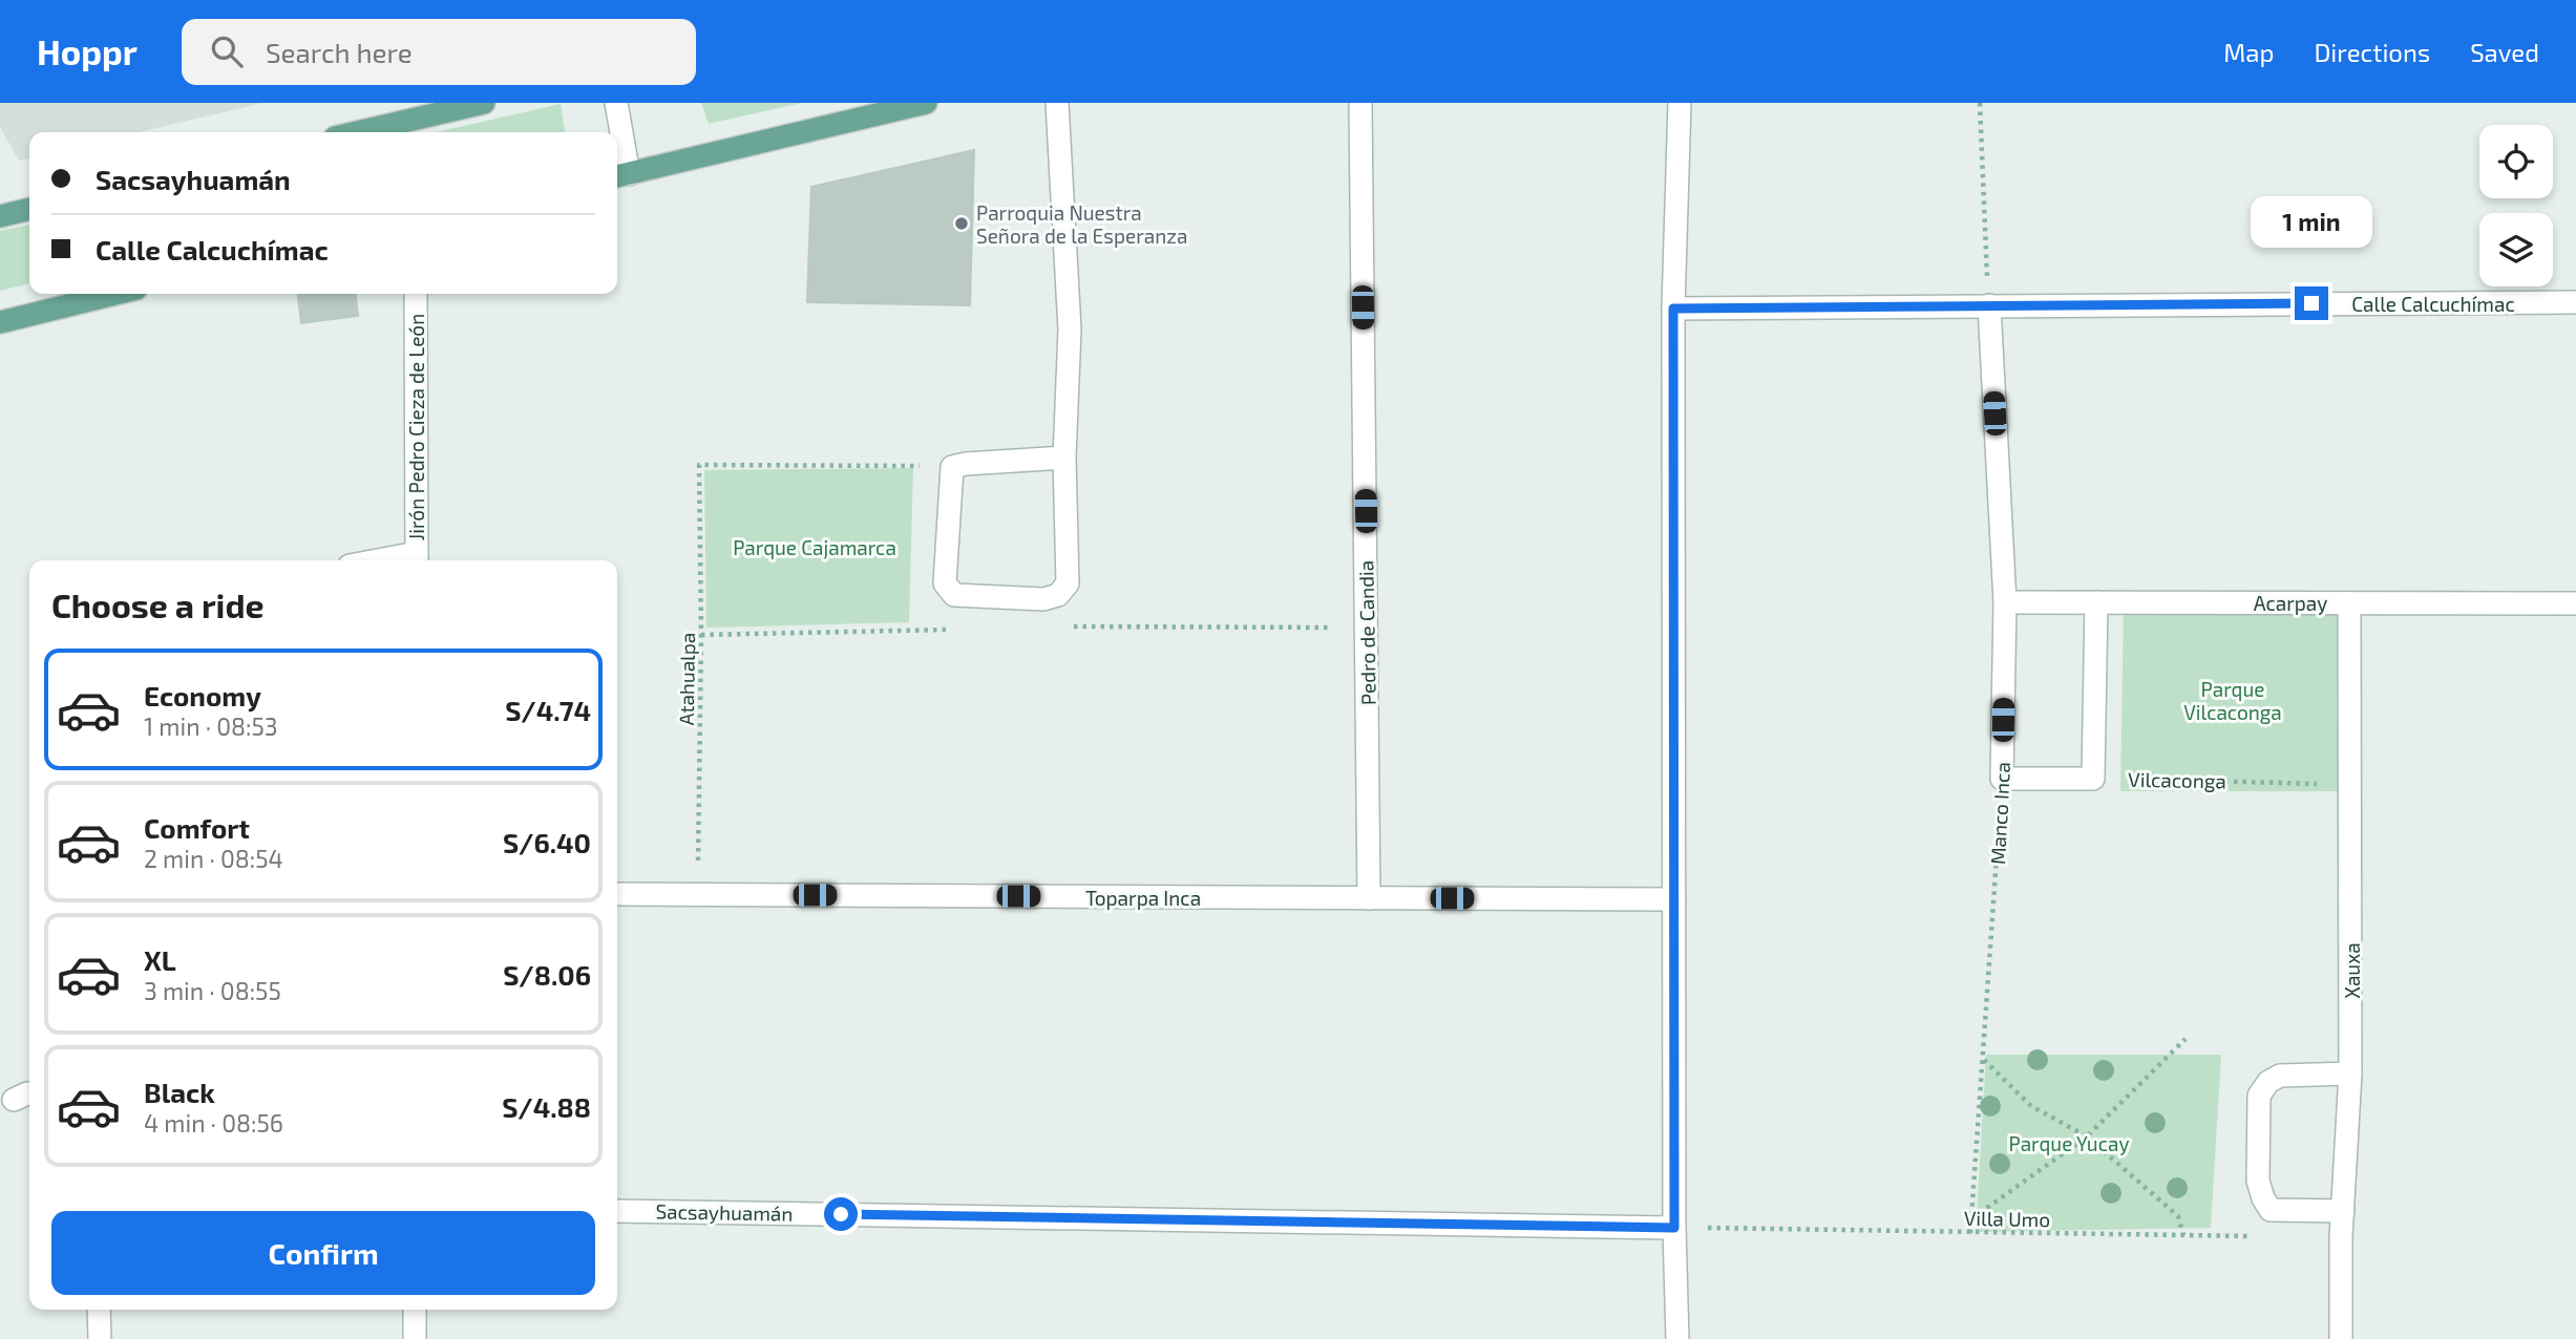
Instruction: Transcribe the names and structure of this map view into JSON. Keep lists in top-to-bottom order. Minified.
{"streets":{"street":["Calle Calcuchímac","Jirón Pedro Cieza de León","Acarpay","Pedro de Candia","Manco Inca","Toparpa Inca","Xauxa","Sacsayhuamán"],"path":["Atahualpa","Vilcaconga","Villa Umo"]},"crossings":[["Calle Calcuchímac","Manco Inca"],["Acarpay","Manco Inca"],["Acarpay","Xauxa"],["Pedro de Candia","Toparpa Inca"],["Atahualpa","Toparpa Inca"],["Vilcaconga","Xauxa"],["Manco Inca","Villa Umo"],["Sacsayhuamán","Villa Umo"]],"parks":["Parque Cajamarca","Parque Vilcaconga","Parque Yucay"],"places":["Parroquia Nuestra Señora de la Esperanza"],"page":{"header":"Hoppr","search":"Search here","nav":["Map","Directions","Saved"],"banner":["Sacsayhuamán","Calle Calcuchímac"],"bubble":"1 min","heading":"Choose a ride","list":[{"name":"Economy","note":"1 min · 08:53","value":"S/4.74"},{"name":"Comfort","note":"2 min · 08:54","value":"S/6.40"},{"name":"XL","note":"3 min · 08:55","value":"S/8.06"},{"name":"Black","note":"4 min · 08:56","value":"S/4.88"}],"buttons":"Confirm"}}
